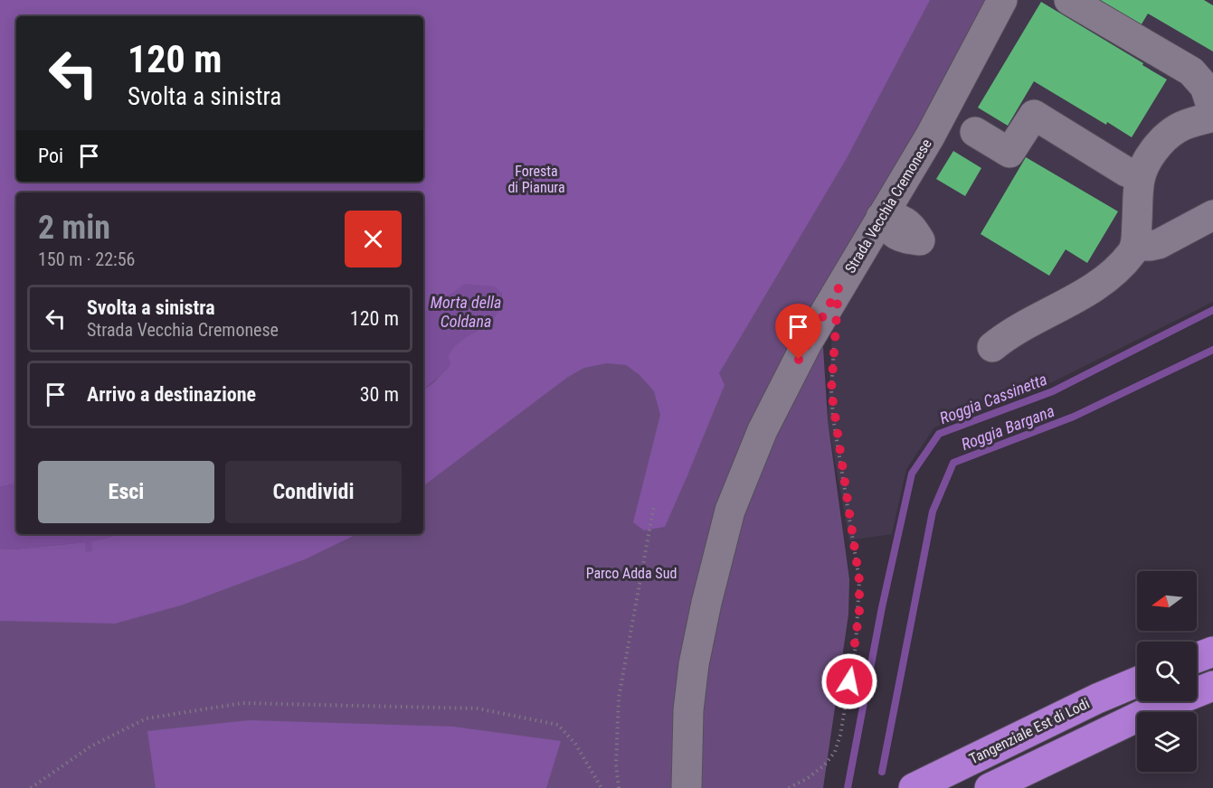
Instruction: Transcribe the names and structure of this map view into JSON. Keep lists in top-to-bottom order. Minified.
{"streets":{"highway":["Tangenziale Est di Lodi"],"street":["Strada Vecchia Cremonese"]},"water":["Morta della Coldana","Roggia Cassinetta","Roggia Bargana"],"parks":["Foresta di Pianura","Parco Adda Sud"],"north":"left","page":{"turn":["120 m","Svolta a sinistra"],"then":"Poi","heading":["2 min","150 m · 22:56"],"list":[{"name":"Svolta a sinistra","note":"Strada Vecchia Cremonese","value":"120 m"},{"name":"Arrivo a destinazione","value":"30 m"}],"buttons":["Esci","Condividi"]}}
